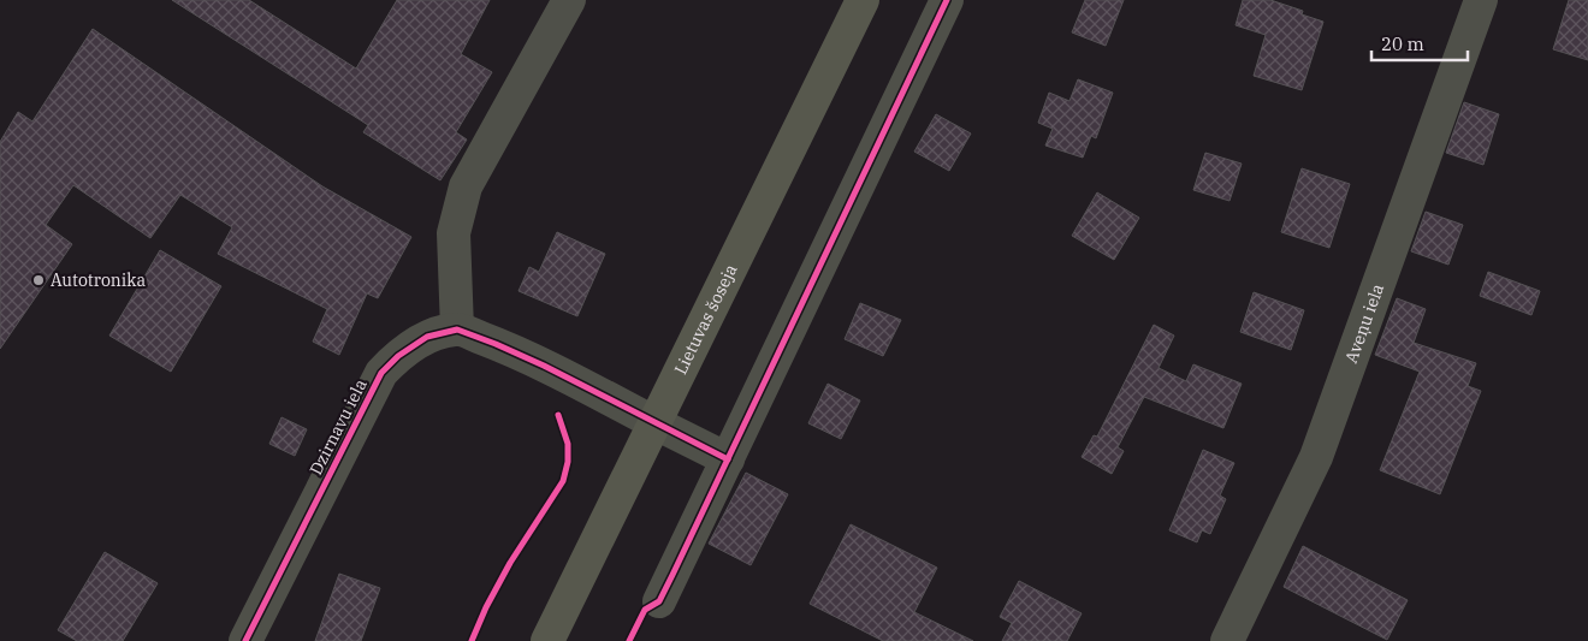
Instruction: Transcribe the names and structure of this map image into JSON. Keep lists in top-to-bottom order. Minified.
{"streets":{"main road":["Lietuvas šoseja"],"street":["Aveņu iela","Dzirnavu iela"]},"places":["Autotronika"],"scale_bar":"20 m"}
